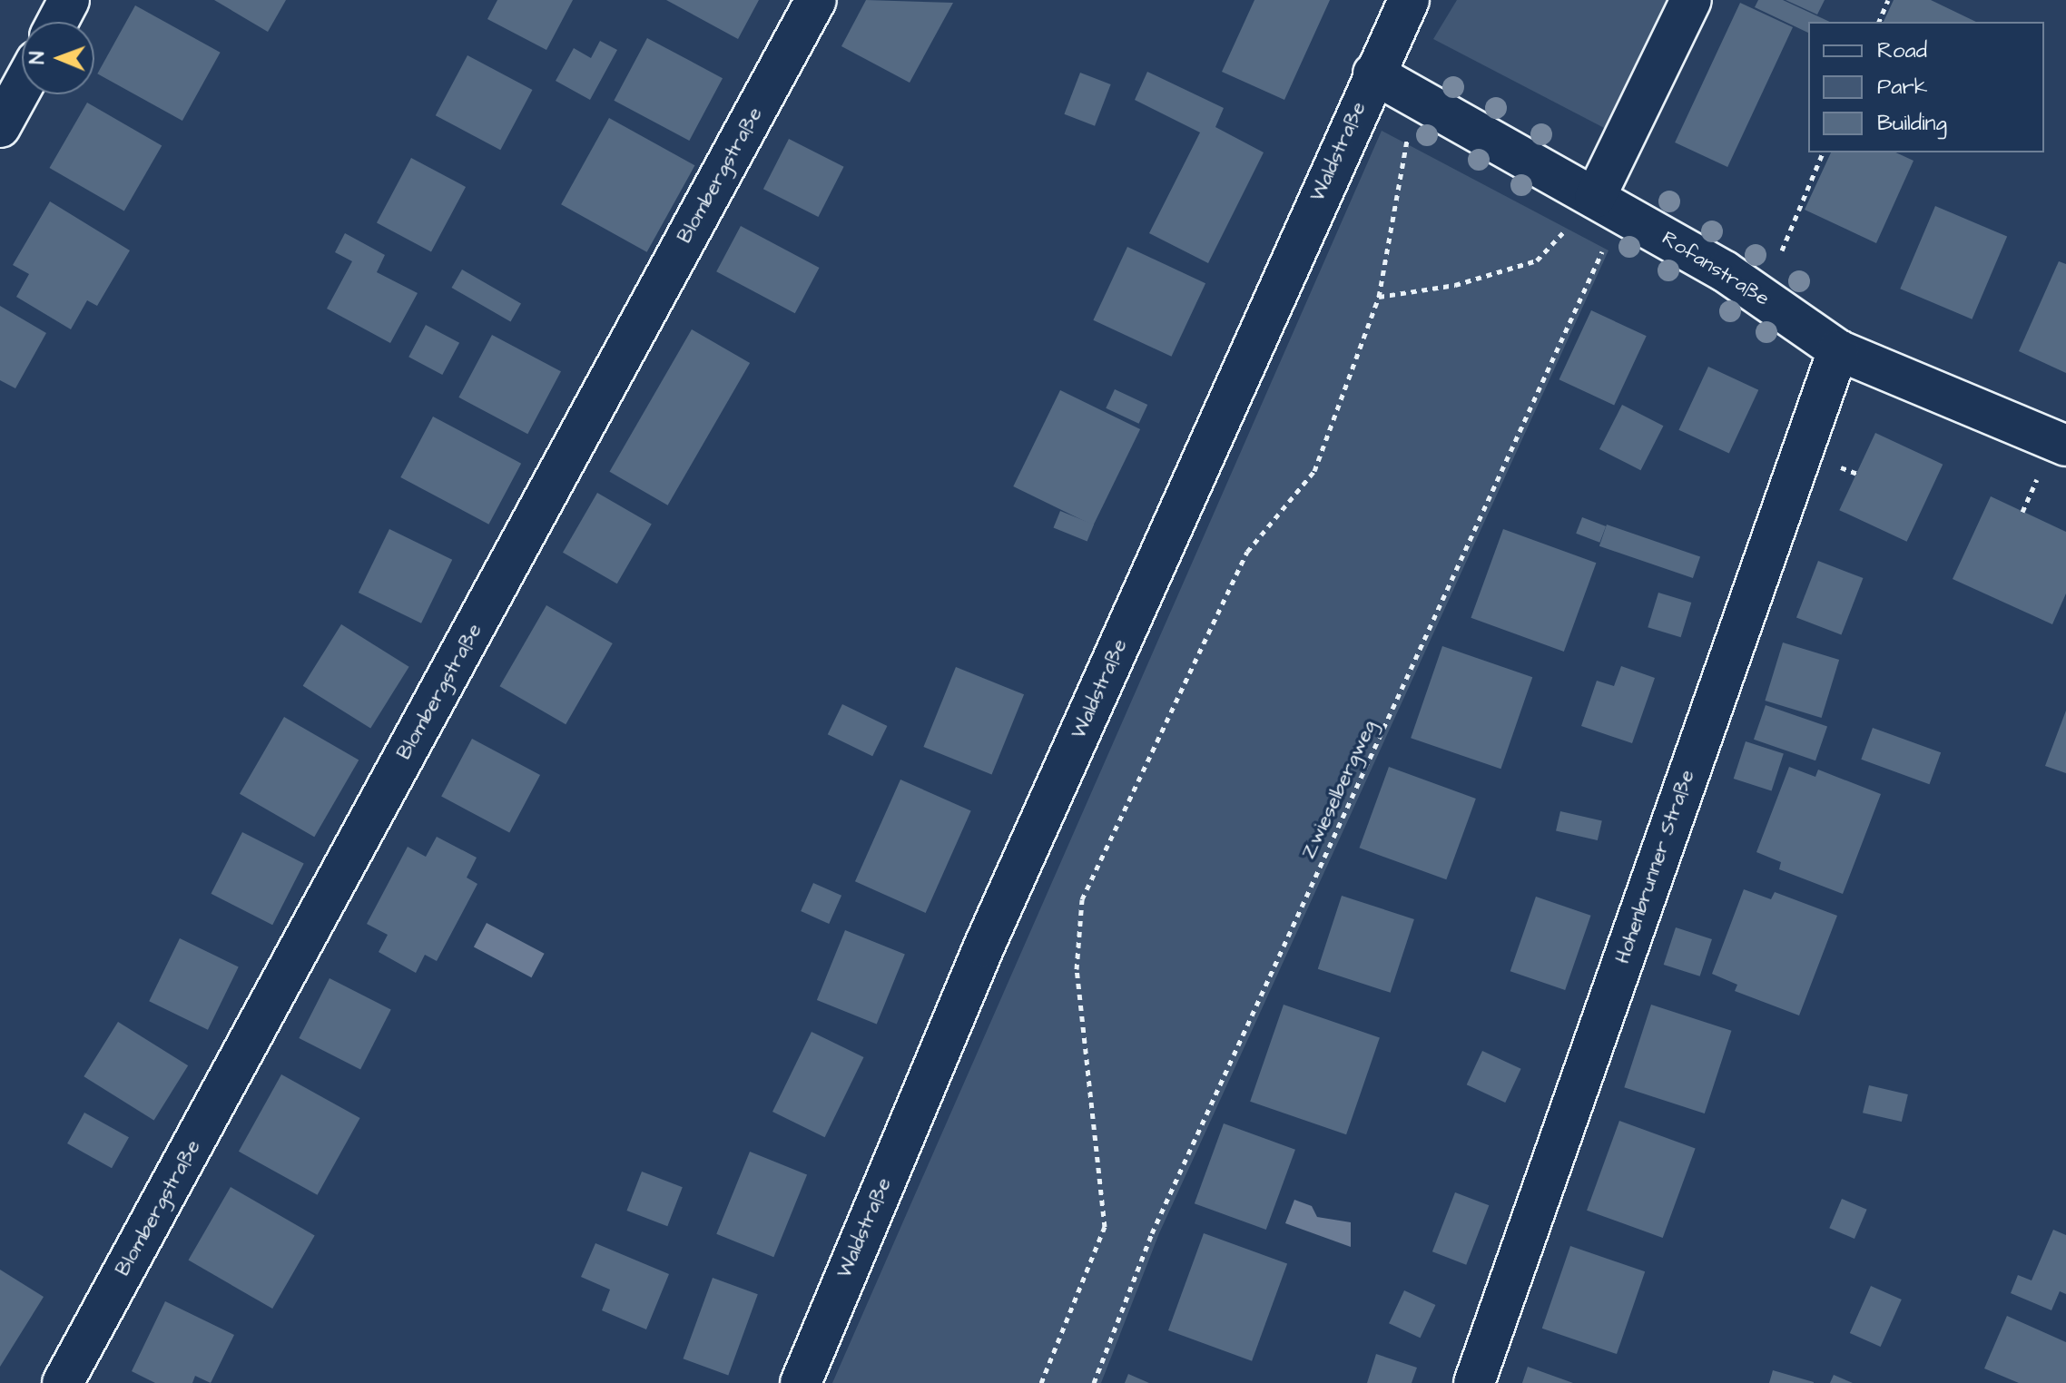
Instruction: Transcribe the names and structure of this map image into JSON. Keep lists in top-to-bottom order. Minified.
{"streets":{"street":["Waldstraße","Blombergstraße","Rofanstraße","Hohenbrunner Straße"],"path":["Zwieselbergweg"]},"crossings":[["Waldstraße","Rofanstraße"],["Rofanstraße","Zwieselbergweg"],["Rofanstraße","Hohenbrunner Straße"]],"legend":["Road","Park","Building"],"north":"left"}
